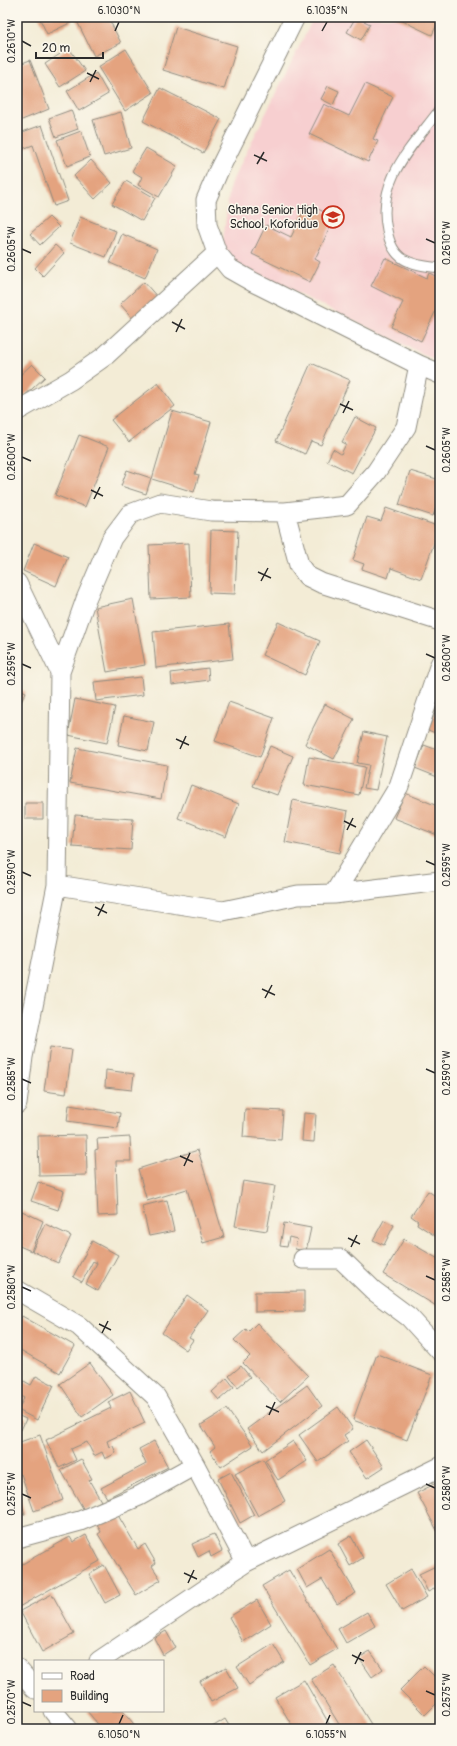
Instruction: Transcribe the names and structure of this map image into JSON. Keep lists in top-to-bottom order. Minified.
{"places":{"school or university":["Ghana Senior High School, Koforidua"]},"legend":["Road","Building"],"scale_bar":"20 m","coordinates":["6.1030°N","6.1035°N","0.2610°W","0.2605°W","0.2600°W","0.2595°W","0.2590°W","0.2585°W","0.2580°W","0.2575°W","0.2570°W","6.1050°N","6.1055°N"]}
